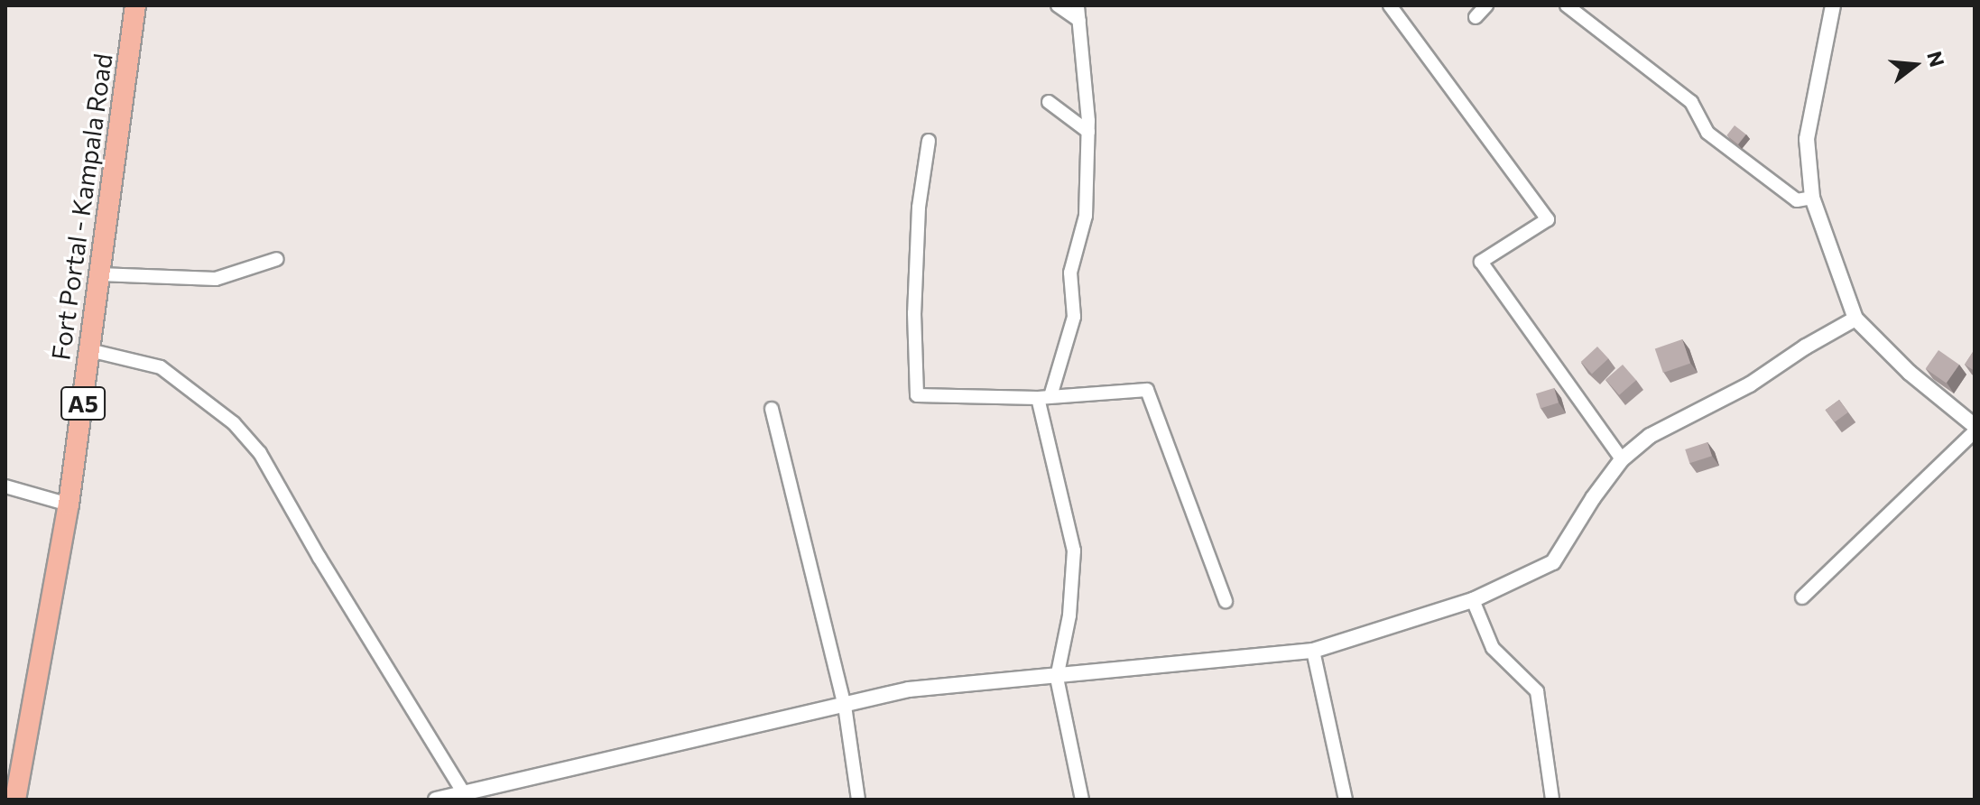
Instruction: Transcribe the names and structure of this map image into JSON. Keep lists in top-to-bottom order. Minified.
{"streets":{"main road":["Fort Portal - Kampala Road","A5"]},"north":"right"}
